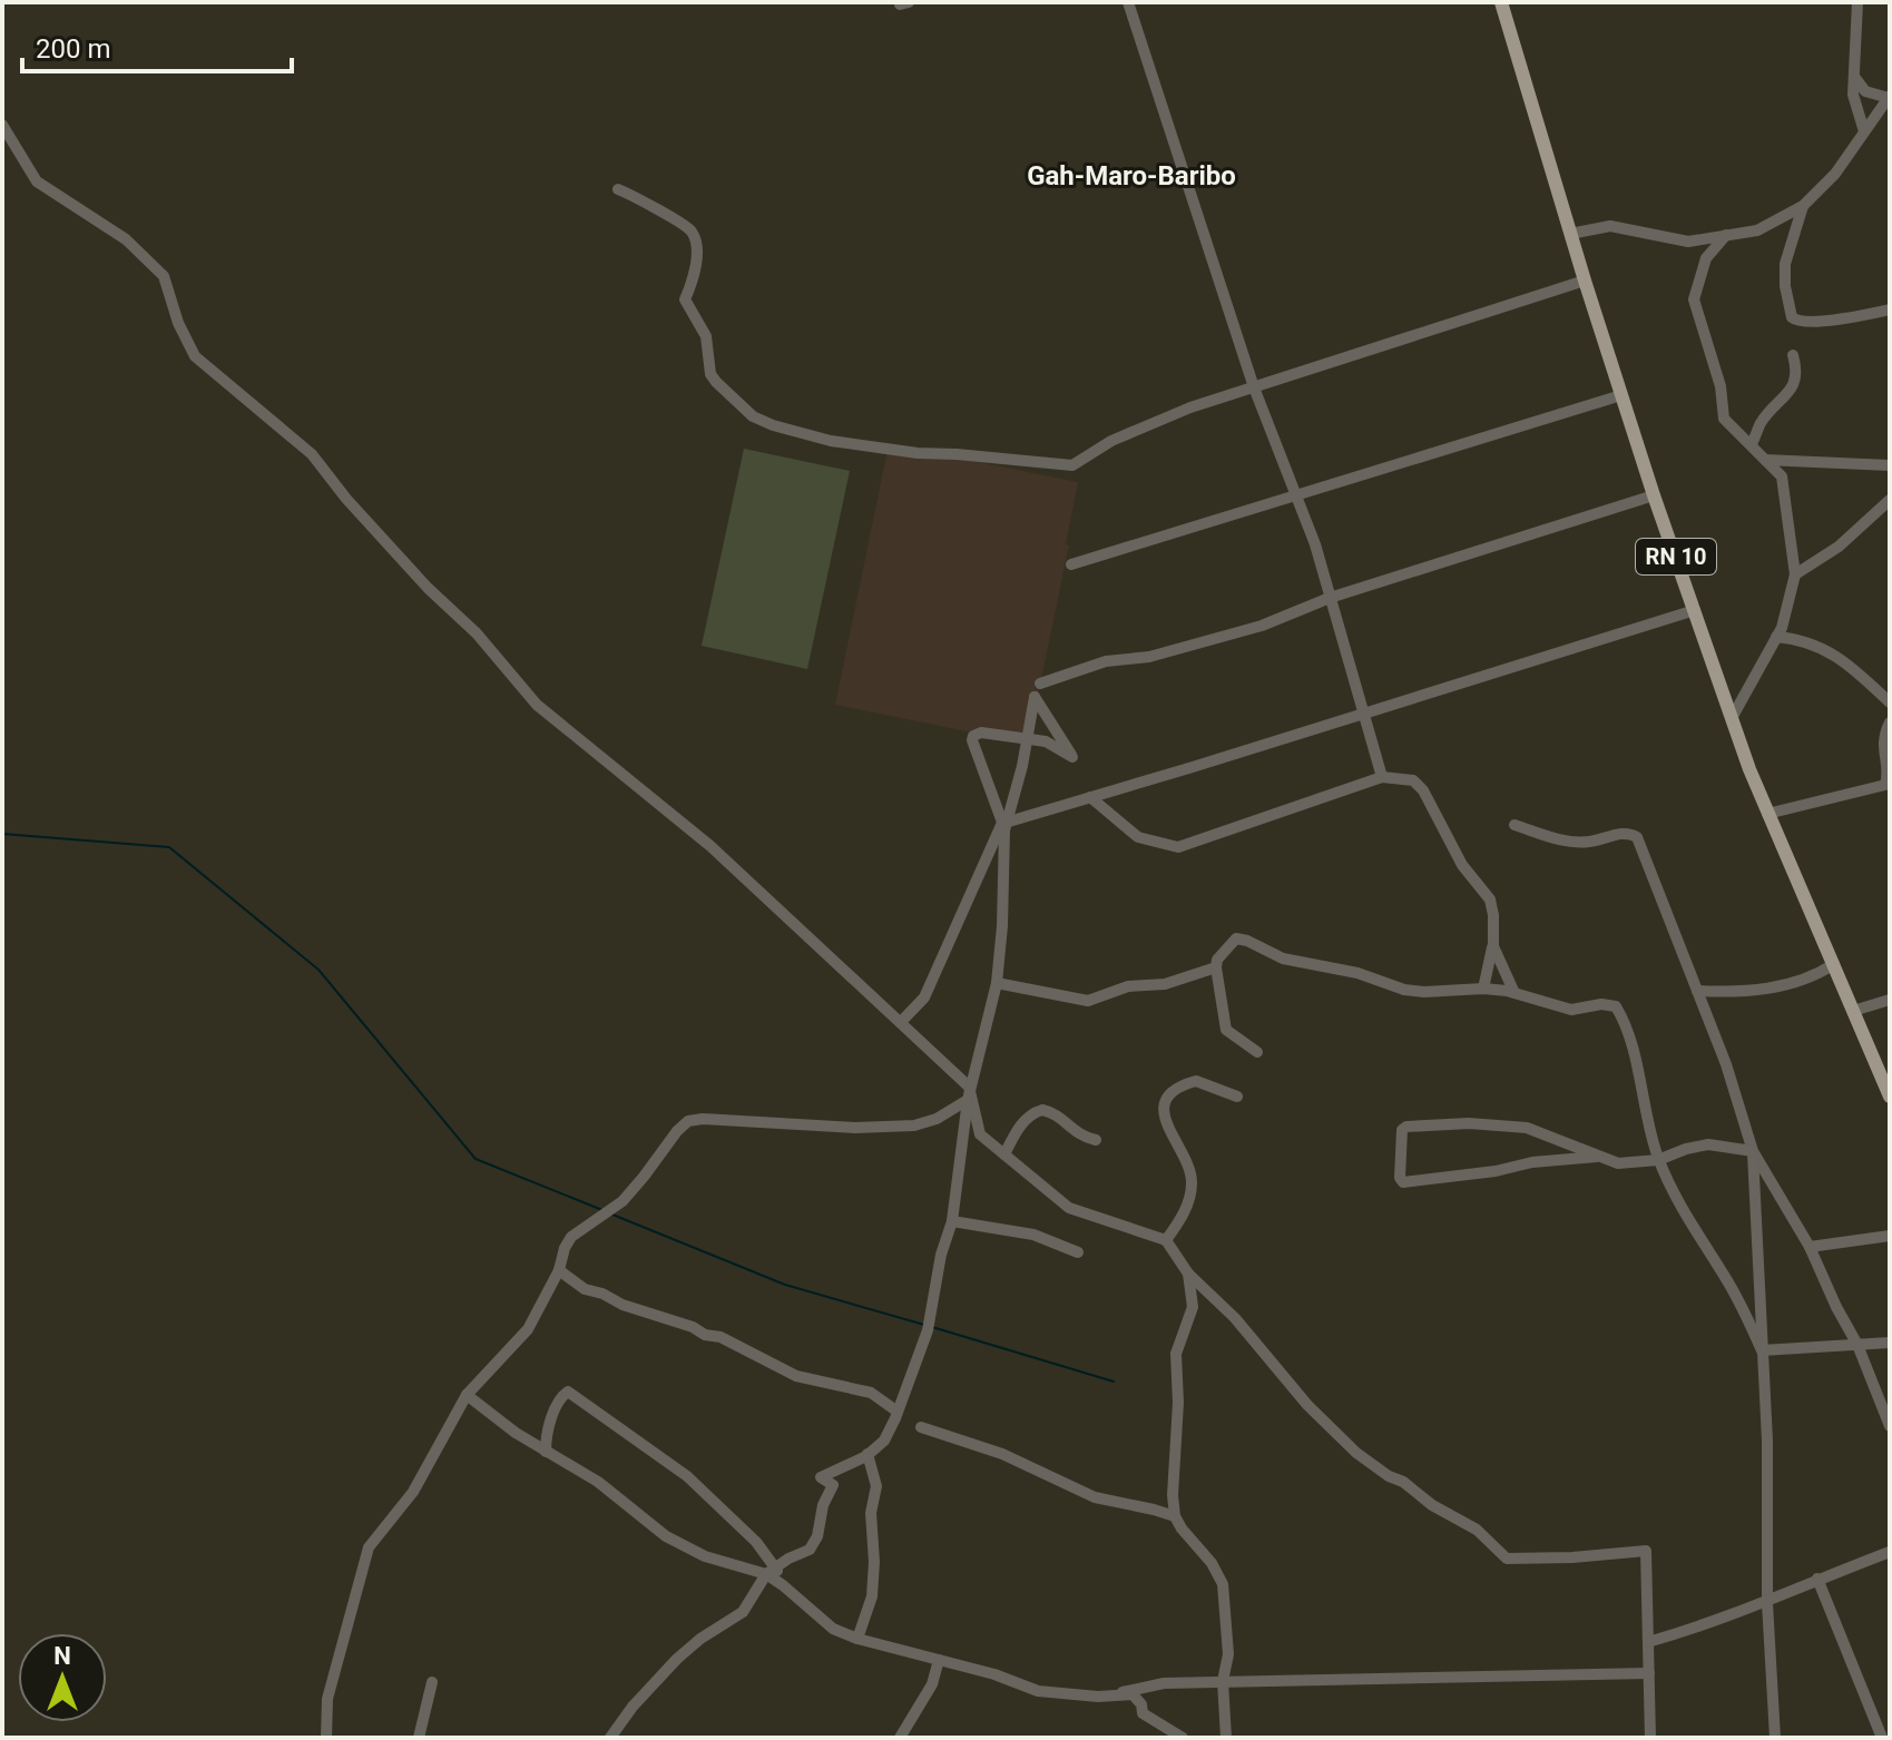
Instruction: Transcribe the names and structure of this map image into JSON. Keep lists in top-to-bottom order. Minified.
{"streets":{"main road":["RN 10"]},"districts":["Gah-Maro-Baribo"],"scale_bar":"200 m","north":"top"}
